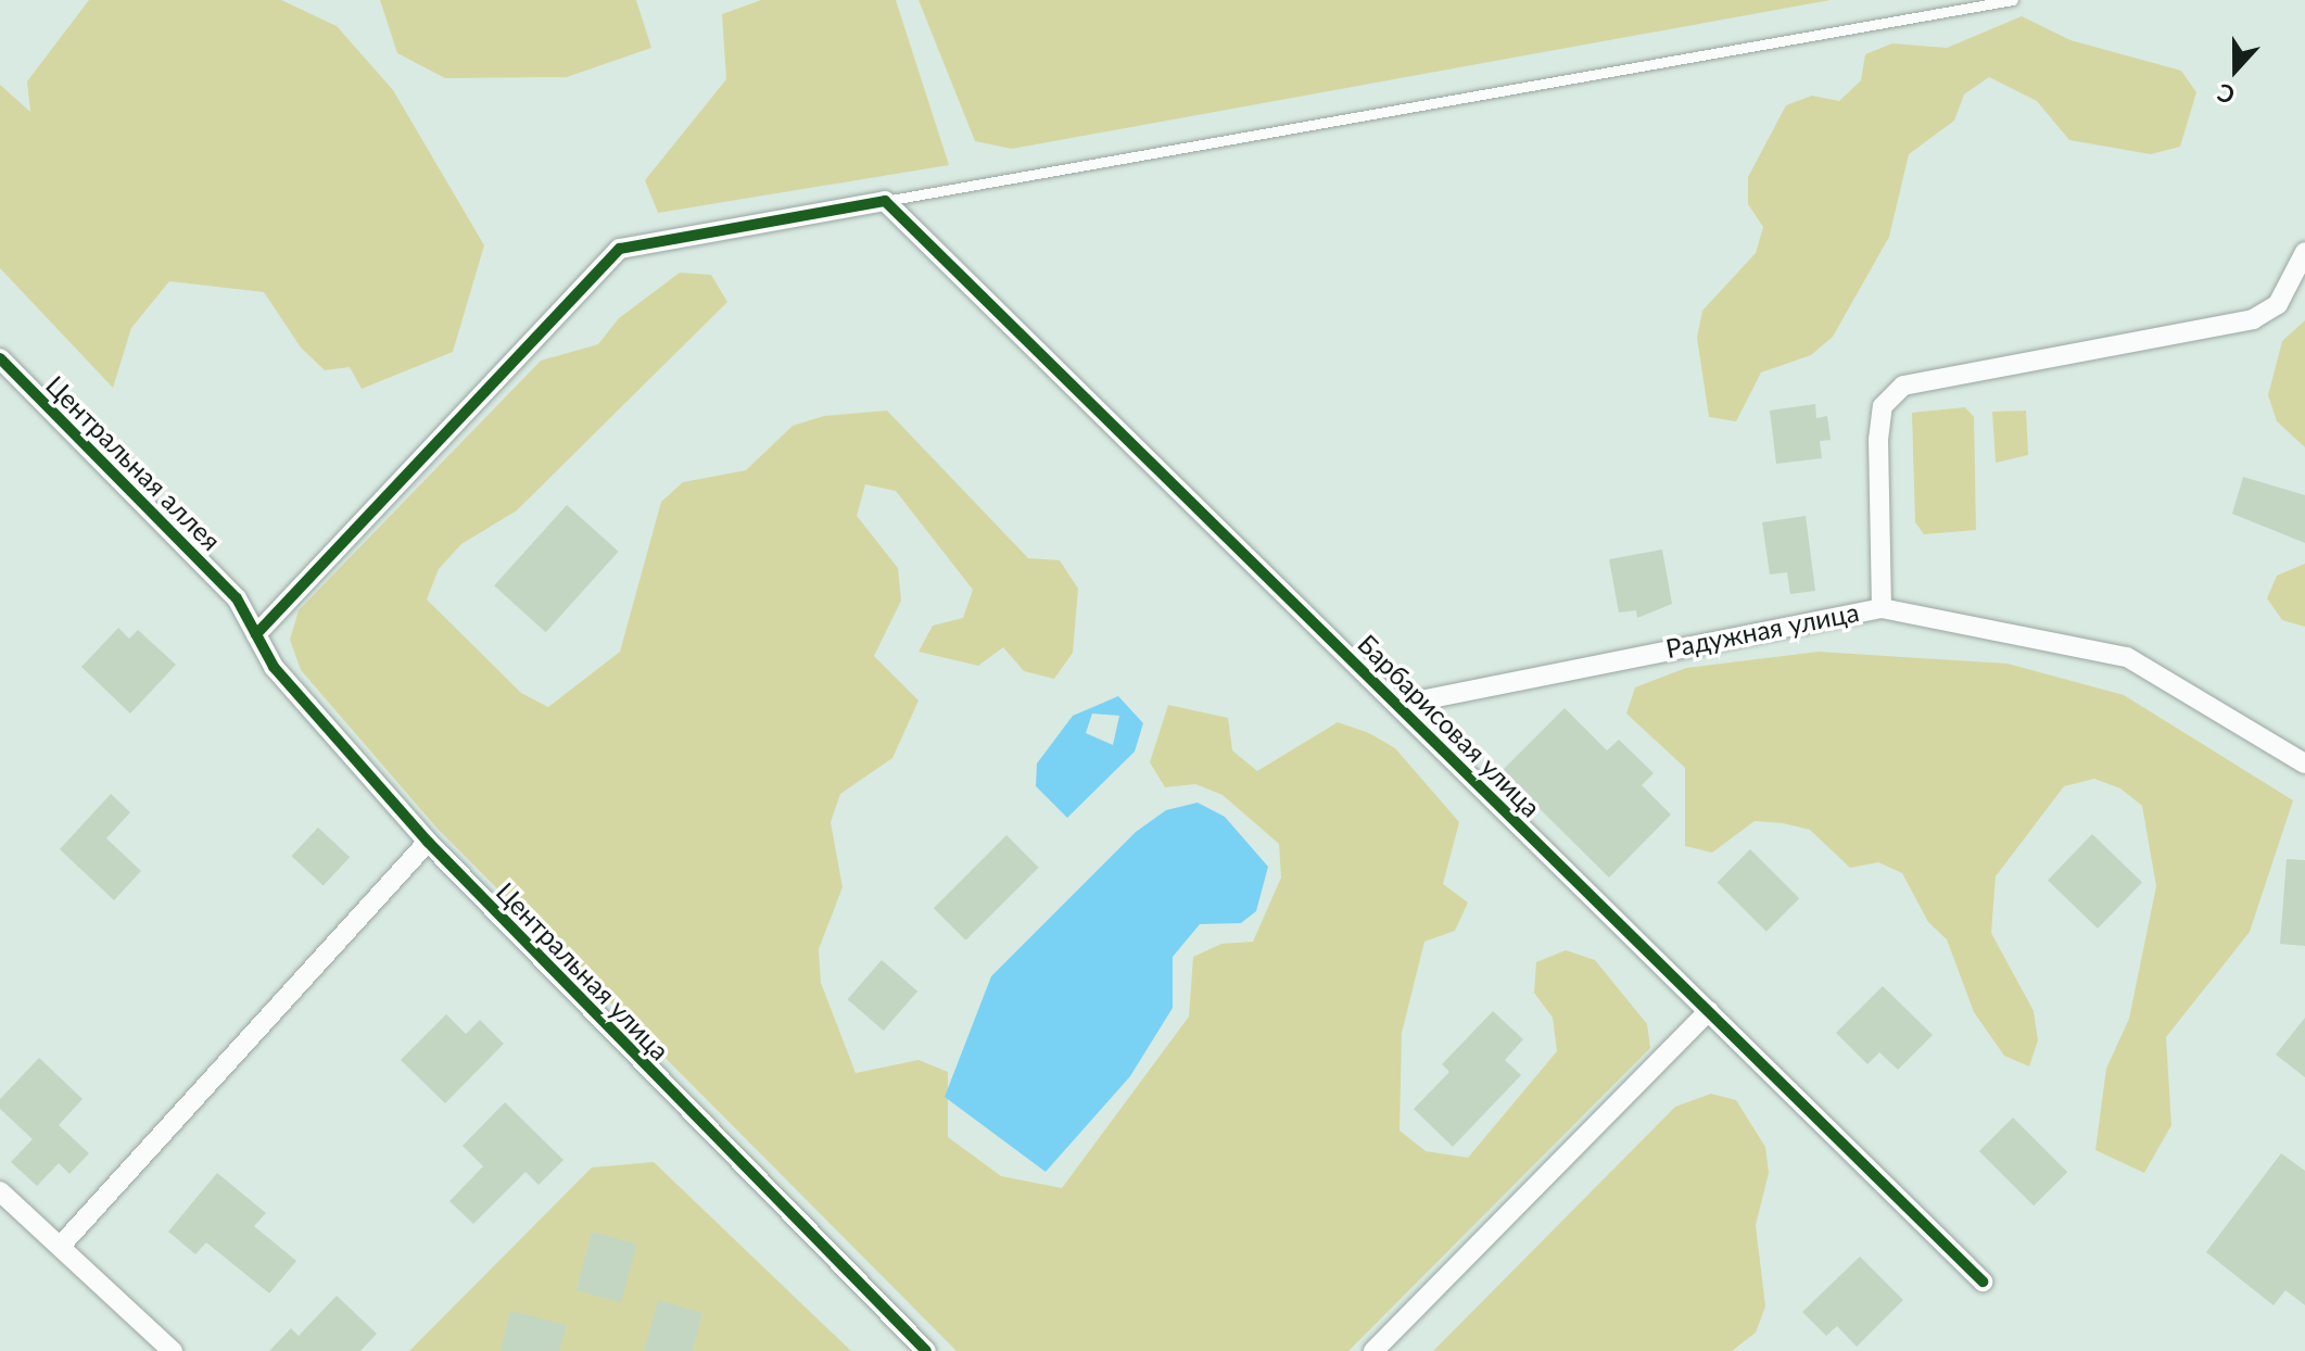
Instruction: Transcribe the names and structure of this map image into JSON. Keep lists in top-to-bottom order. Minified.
{"streets":{"street":["Центральная аллея","Радужная улица","Барбарисовая улица","Центральная улица"]},"crossings":[["Центральная аллея","Центральная улица"],["Радужная улица","Барбарисовая улица"]],"north":"bottom"}
